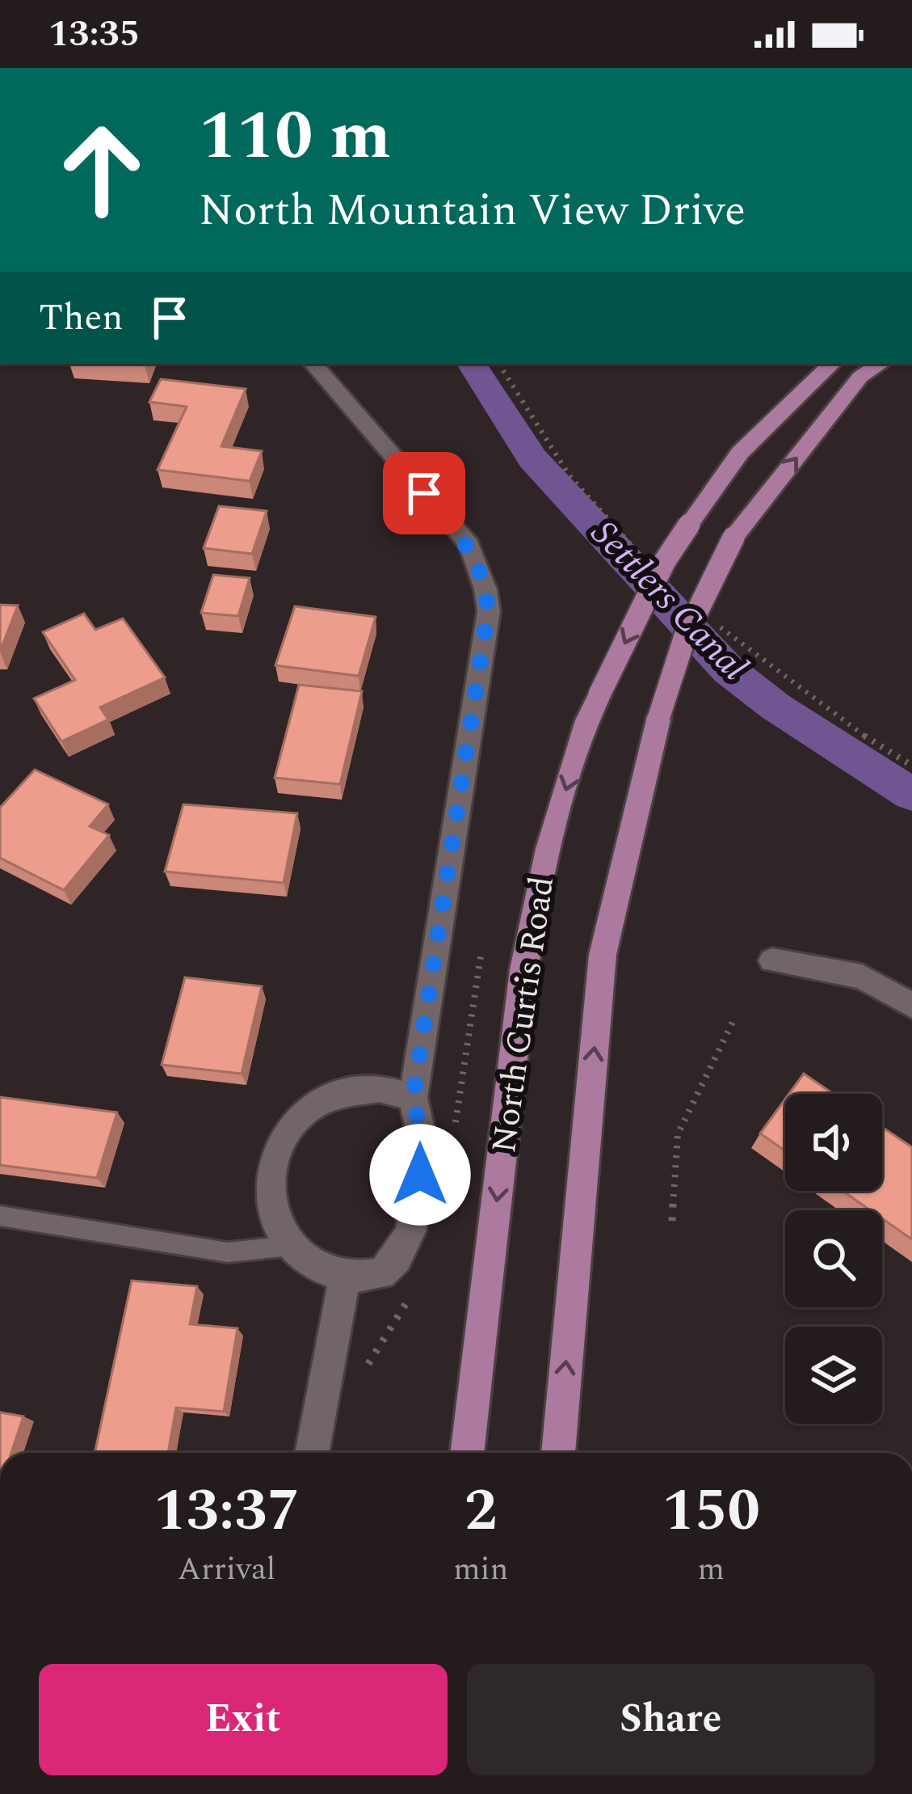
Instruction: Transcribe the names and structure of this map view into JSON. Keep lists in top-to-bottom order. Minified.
{"streets":{"main road":["North Curtis Road"]},"water":["Settlers Canal"],"page":{"status":"13:35","turn":["110 m","North Mountain View Drive"],"then":"Then","eta":["13:37","Arrival","2","min","150","m"],"buttons":["Exit","Share"]}}
